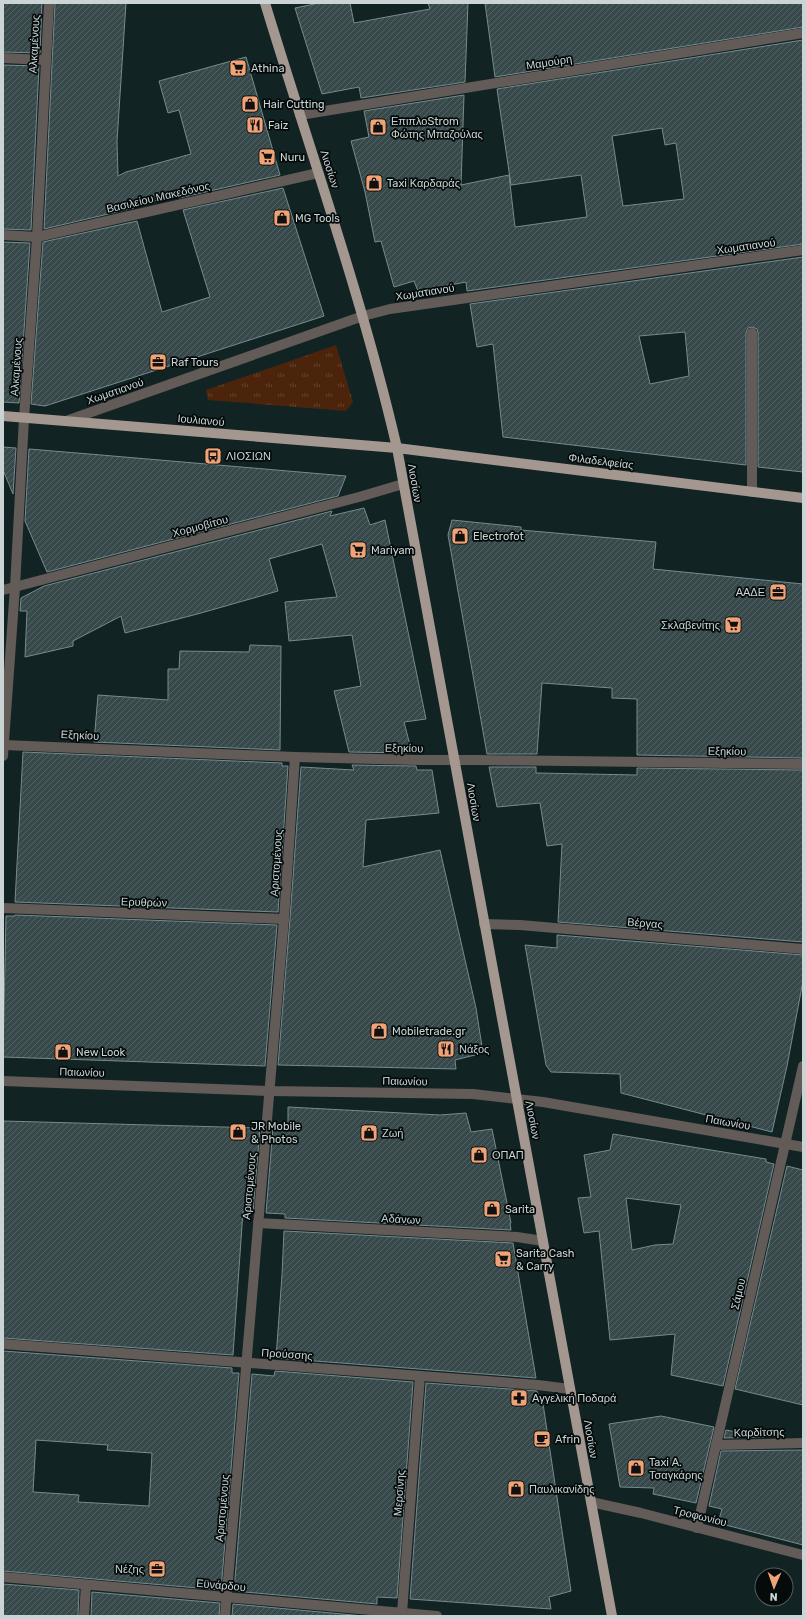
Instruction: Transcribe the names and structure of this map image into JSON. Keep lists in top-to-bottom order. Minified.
{"streets":{"main road":["Λιοσίων","Ιουλιανού","Φιλαδελφείας"],"street":["Αλκαμένους","Μαμούρη","Βασιλείου Μακεδόνος","Χωματιανού","Χορμοβίτου","Εξηκίου","Αριστομένους","Ερυθρών","Βέργας","Παιωνίου","Αδάνων","Σάμου","Προύσσης","Καρδίτσης","Μερσίνης","Τροφωνίου","Εϋνάρδου"]},"crossings":[["Αλκαμένους","Βασιλείου Μακεδόνος"],["Αλκαμένους","Ιουλιανού"],["Αλκαμένους","Χορμοβίτου"],["Αλκαμένους","Εξηκίου"],["Μαμούρη","Λιοσίων"],["Λιοσίων","Βασιλείου Μακεδόνος"],["Λιοσίων","Χωματιανού"],["Λιοσίων","Ιουλιανού"],["Λιοσίων","Φιλαδελφείας"],["Λιοσίων","Χορμοβίτου"],["Λιοσίων","Εξηκίου"],["Λιοσίων","Βέργας"],["Λιοσίων","Παιωνίου"],["Λιοσίων","Αδάνων"],["Λιοσίων","Προύσσης"],["Λιοσίων","Τροφωνίου"],["Χωματιανού","Ιουλιανού"],["Ιουλιανού","Φιλαδελφείας"],["Εξηκίου","Αριστομένους"],["Αριστομένους","Ερυθρών"],["Αριστομένους","Παιωνίου"],["Αριστομένους","Αδάνων"],["Αριστομένους","Προύσσης"],["Αριστομένους","Εϋνάρδου"],["Παιωνίου","Σάμου"],["Σάμου","Καρδίτσης"],["Σάμου","Τροφωνίου"],["Προύσσης","Μερσίνης"],["Μερσίνης","Εϋνάρδου"]],"places":{"supermarket":["Athina","Nuru","Mariyam","Σκλαβενίτης","Sarita Cash & Carry"],"shop":["Hair Cutting","ΕπιπλοStrom Φώτης Μπαζούλας","Taxi Καρδαράς","MG Tools","Electrofot","Mobiletrade.gr","New Look","JR Mobile & Photos","Ζωή","ΟΠΑΠ","Sarita","Taxi Α. Τσαγκάρης","Παυλικανίδης"],"restaurant":["Faiz","Νάξος"],"office":["Raf Tours","ΑΑΔΕ","Νέζης"],"bus stop":["ΛΙΟΣΙΩΝ"],"pharmacy":["Αγγελική Ποδαρά"],"cafe":["Afrin"]},"north":"bottom"}
